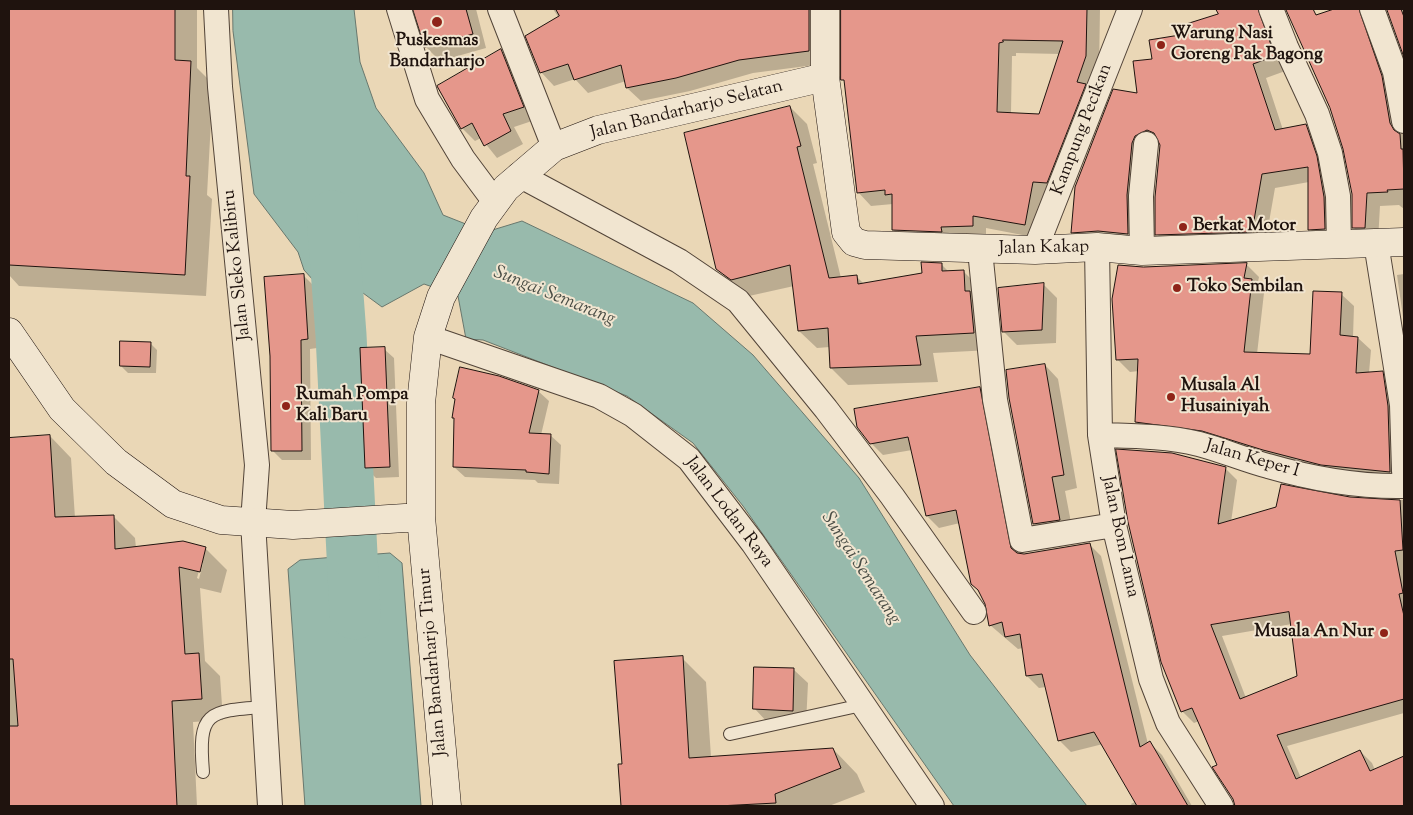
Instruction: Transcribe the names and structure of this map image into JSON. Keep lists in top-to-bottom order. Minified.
{"streets":{"street":["Jalan Bandarharjo Selatan","Kampung Pecikan","Jalan Kakap","Jalan Sleko Kalibiru","Jalan Keper I","Jalan Lodan Raya","Jalan Bom Lama","Jalan Bandarharjo Timur"]},"crossings":[["Jalan Bandarharjo Selatan","Jalan Kakap"],["Jalan Bandarharjo Selatan","Jalan Lodan Raya"],["Jalan Bandarharjo Selatan","Jalan Bandarharjo Timur"],["Kampung Pecikan","Jalan Kakap"],["Jalan Kakap","Jalan Bom Lama"],["Jalan Keper I","Jalan Bom Lama"]],"water":["Sungai Semarang"],"places":["Puskesmas Bandarharjo","Warung Nasi Goreng Pak Bagong","Berkat Motor","Toko Sembilan","Musala Al Husainiyah","Rumah Pompa Kali Baru","Musala An Nur"]}
